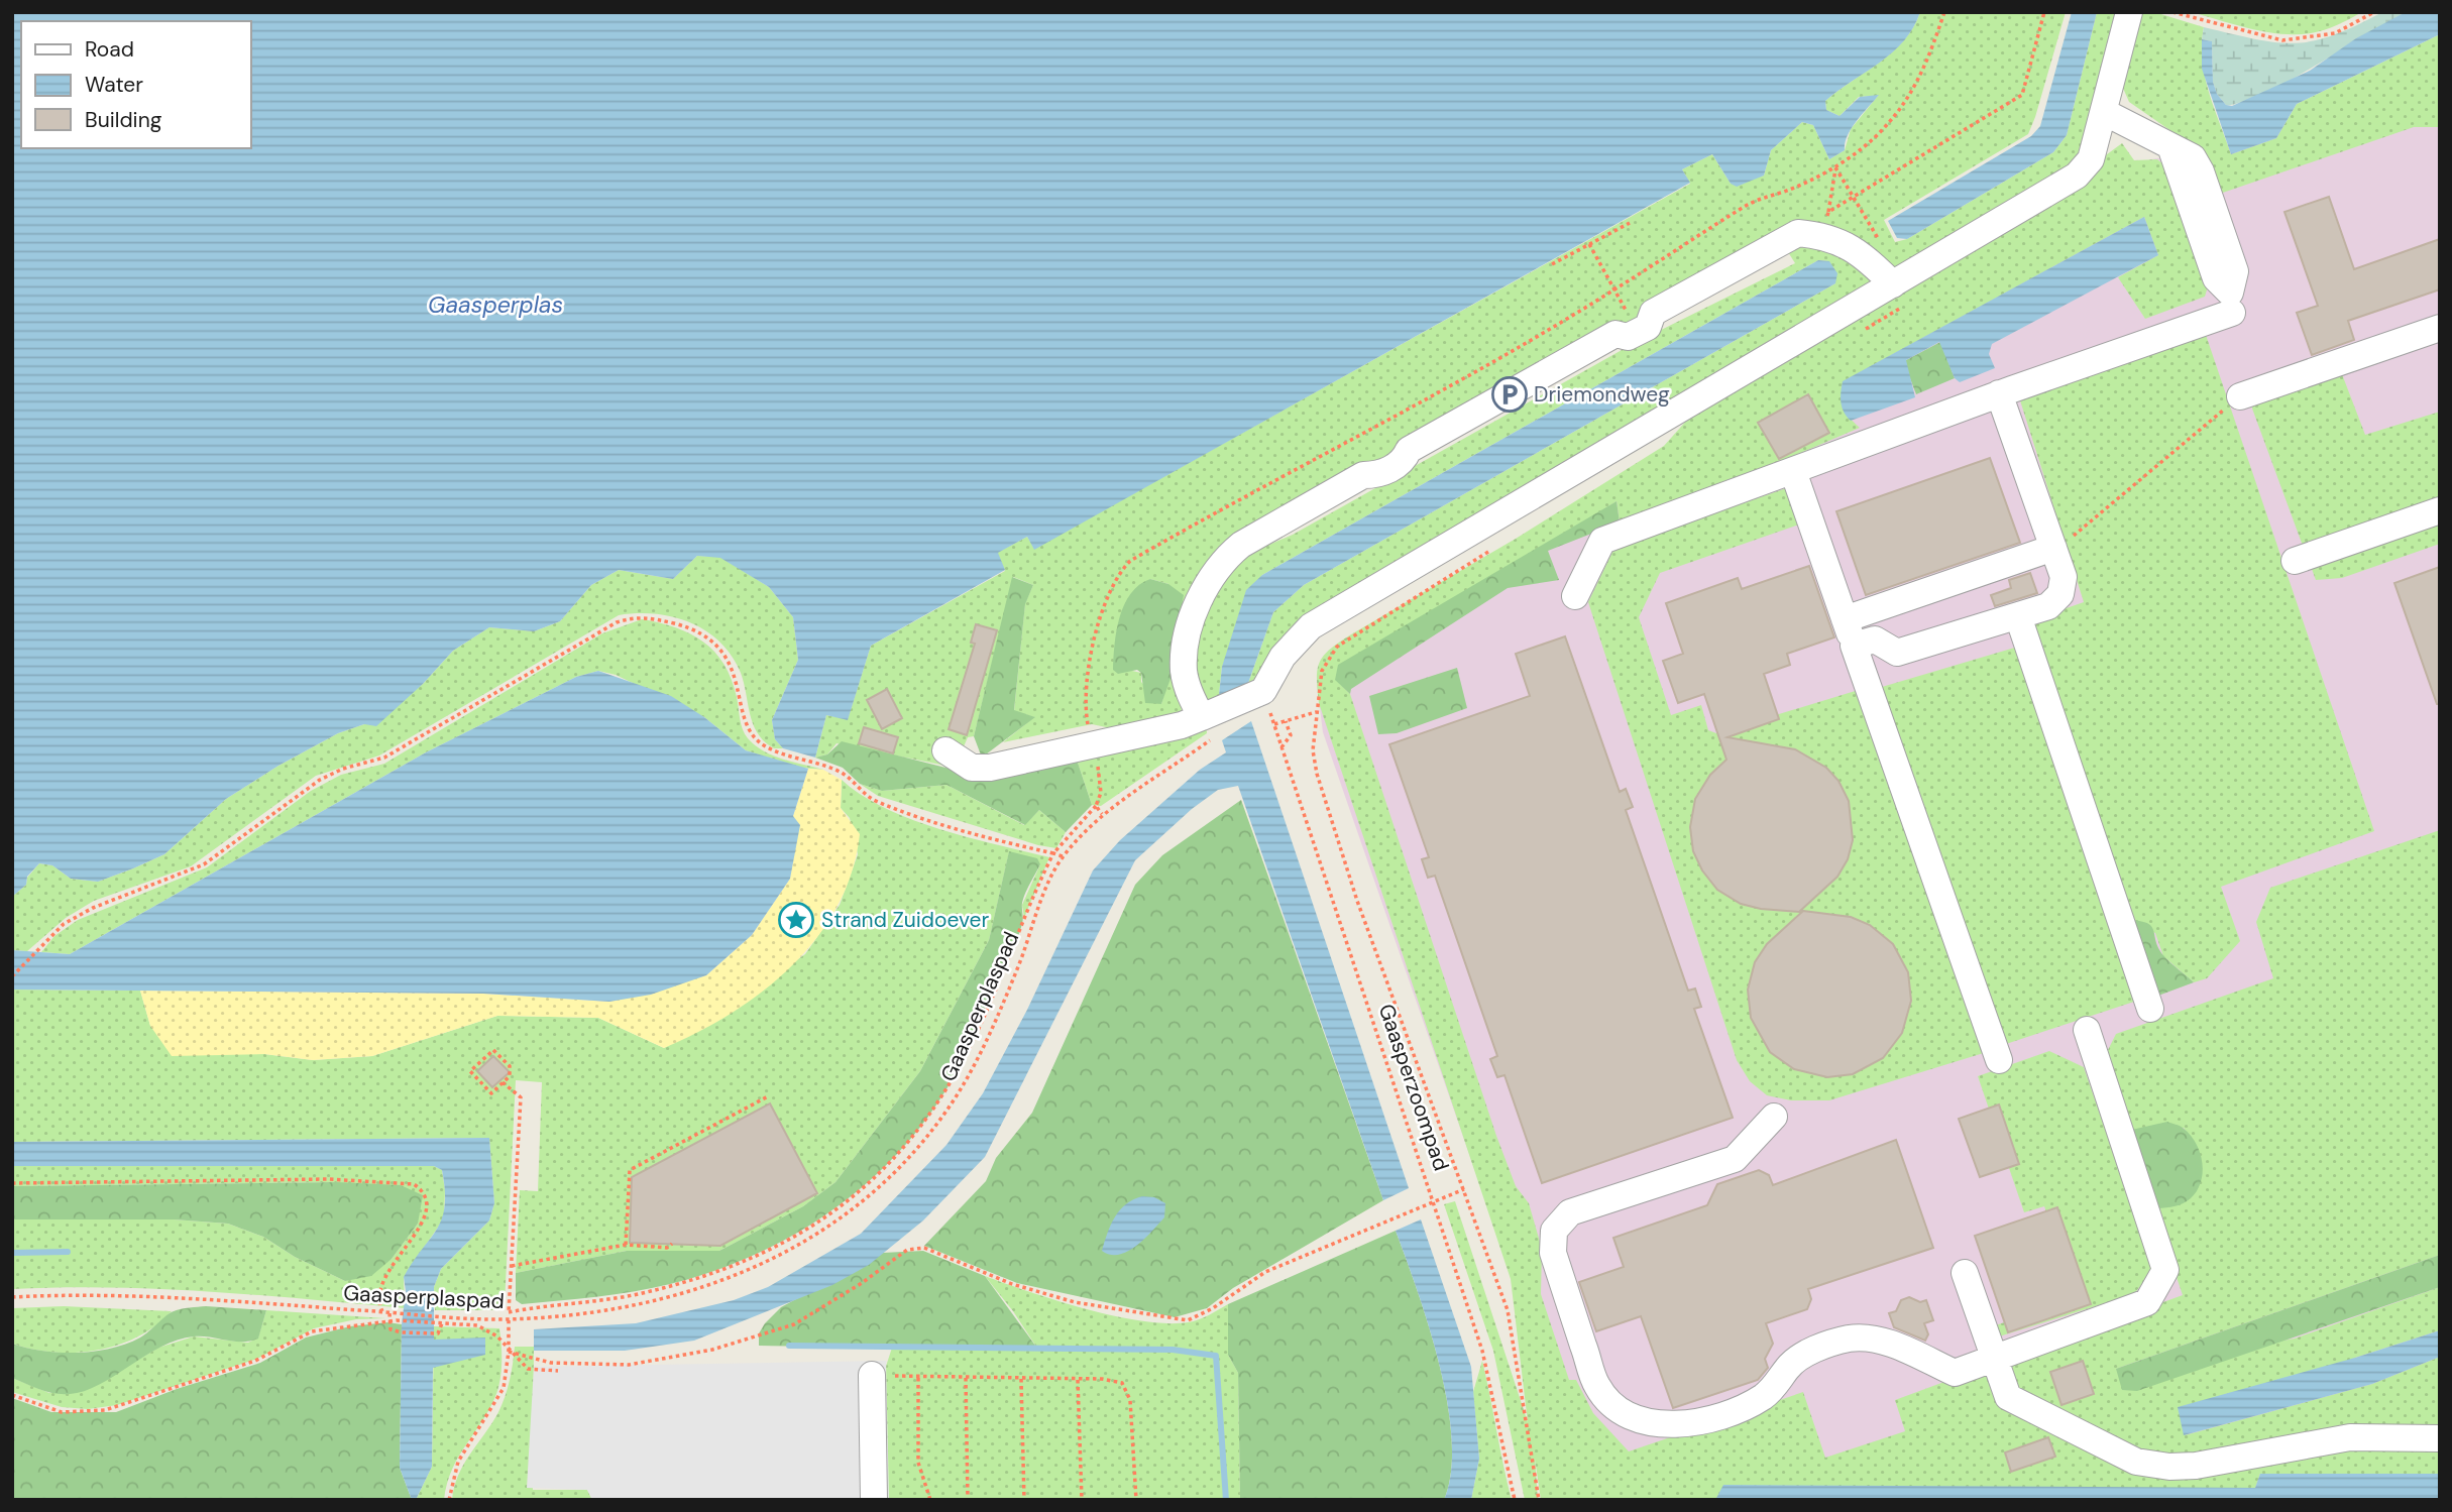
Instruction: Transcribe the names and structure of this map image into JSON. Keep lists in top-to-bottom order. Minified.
{"streets":{"path":["Gaasperplaspad","Gaasperzoompad"]},"water":["Gaasperplas"],"places":{"parking":["Driemondweg"],"place":["Strand Zuidoever"]},"legend":["Road","Water","Building"]}
